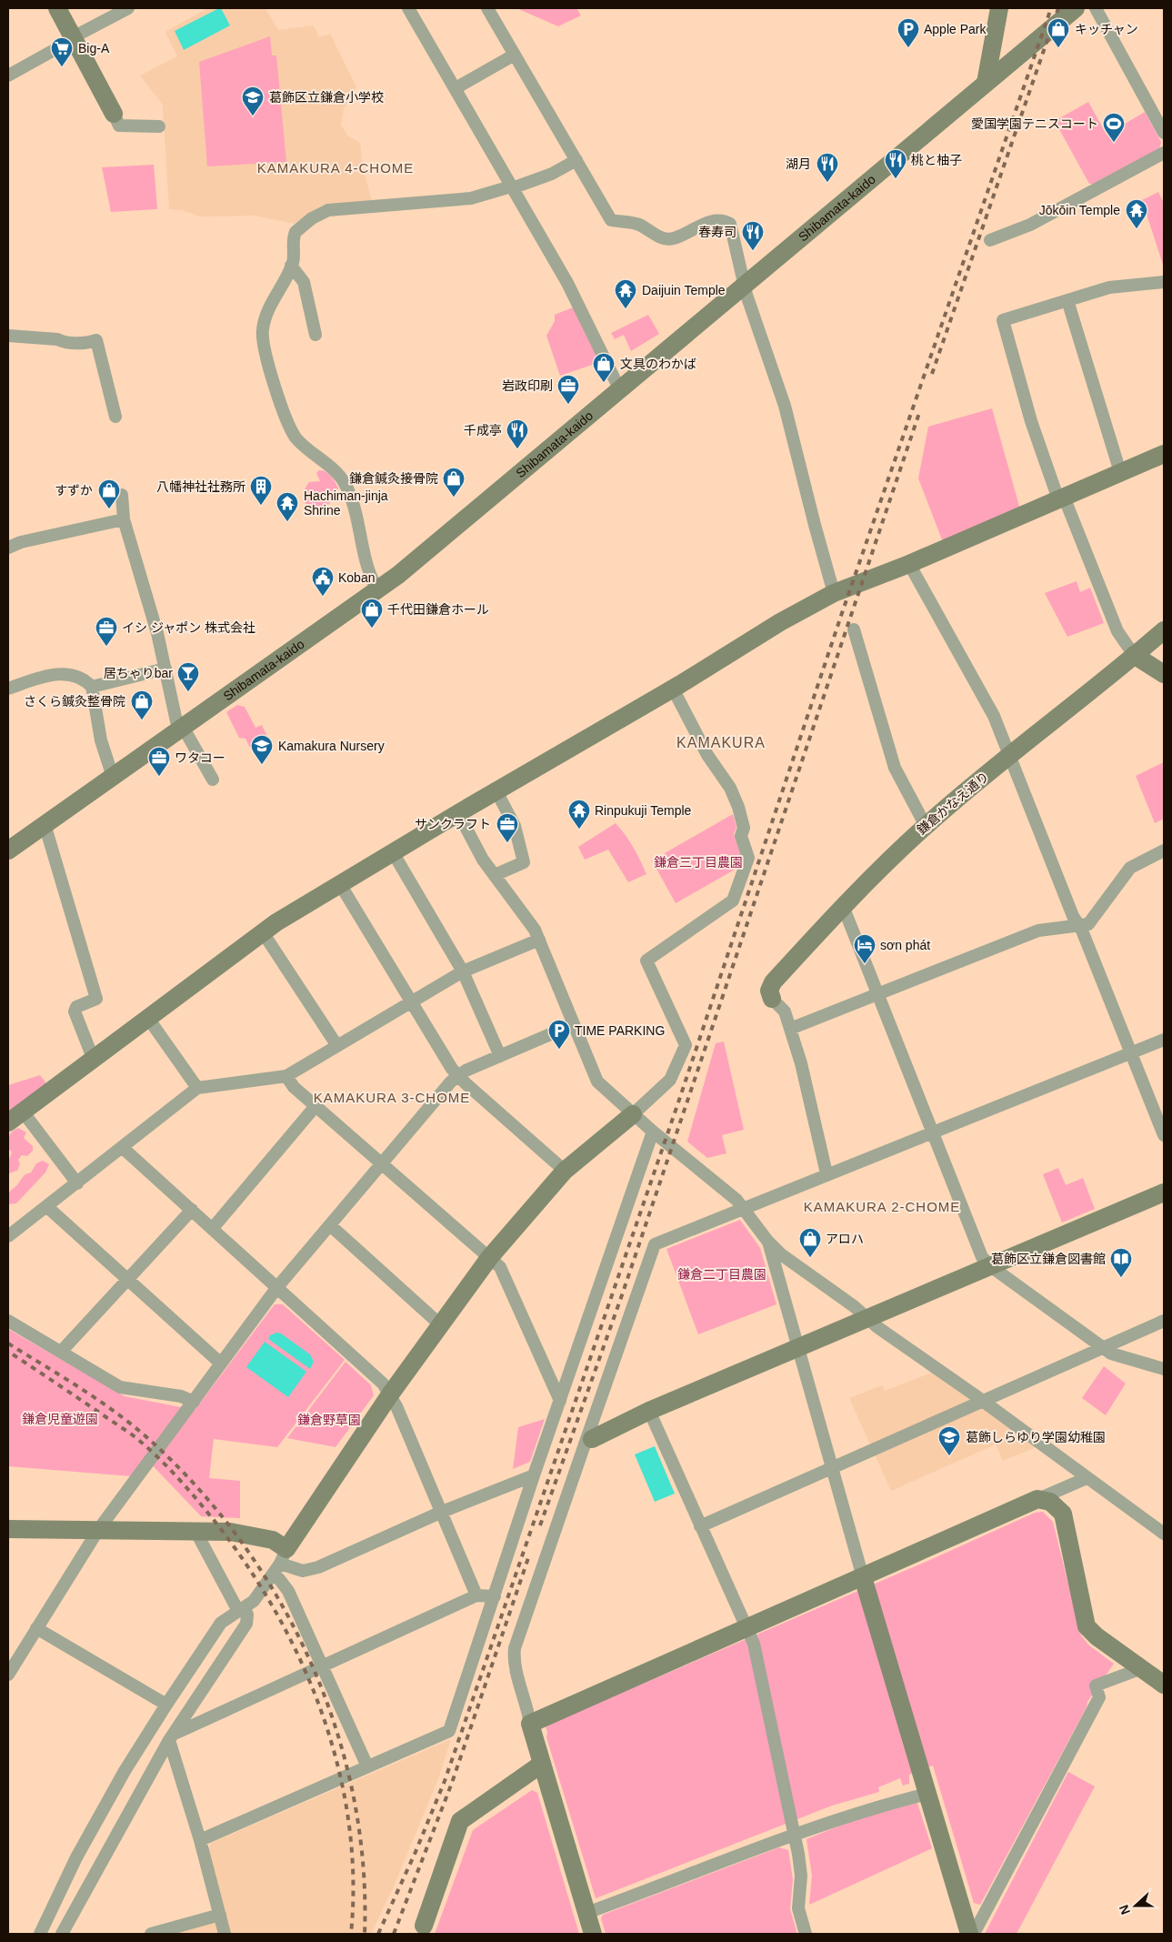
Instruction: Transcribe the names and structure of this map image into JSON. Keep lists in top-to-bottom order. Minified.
{"streets":{"street":["Shibamata-kaido","鎌倉かなえ通り"]},"districts":["KAMAKURA 4-CHOME","KAMAKURA","KAMAKURA 3-CHOME","KAMAKURA 2-CHOME"],"parks":["鎌倉三丁目農園","鎌倉二丁目農園","鎌倉児童遊園","鎌倉野草園"],"places":{"parking":["Apple Park","TIME PARKING"],"shop":["キッチャン","文具のわかば","鎌倉鍼灸接骨院","すずか","千代田鎌倉ホール","さくら鍼灸整骨院","アロハ"],"supermarket":["Big-A"],"school or university":["葛飾区立鎌倉小学校","Kamakura Nursery","葛飾しらゆり学園幼稚園"],"sports":["愛国学園テニスコート"],"restaurant":["桃と柚子","湖月","春寿司","千成亭"],"temple":["Jōkōin Temple","Daijuin Temple","Hachiman-jinja Shrine","Rinpukuji Temple"],"office":["岩政印刷","イシ ジャポン 株式会社","ワタコー","サンクラフト"],"building":["八幡神社社務所"],"public building":["Koban"],"bar":["居ちゃりbar"],"hotel":["sơn phát"],"library":["葛飾区立鎌倉図書館"]},"north":"left"}
